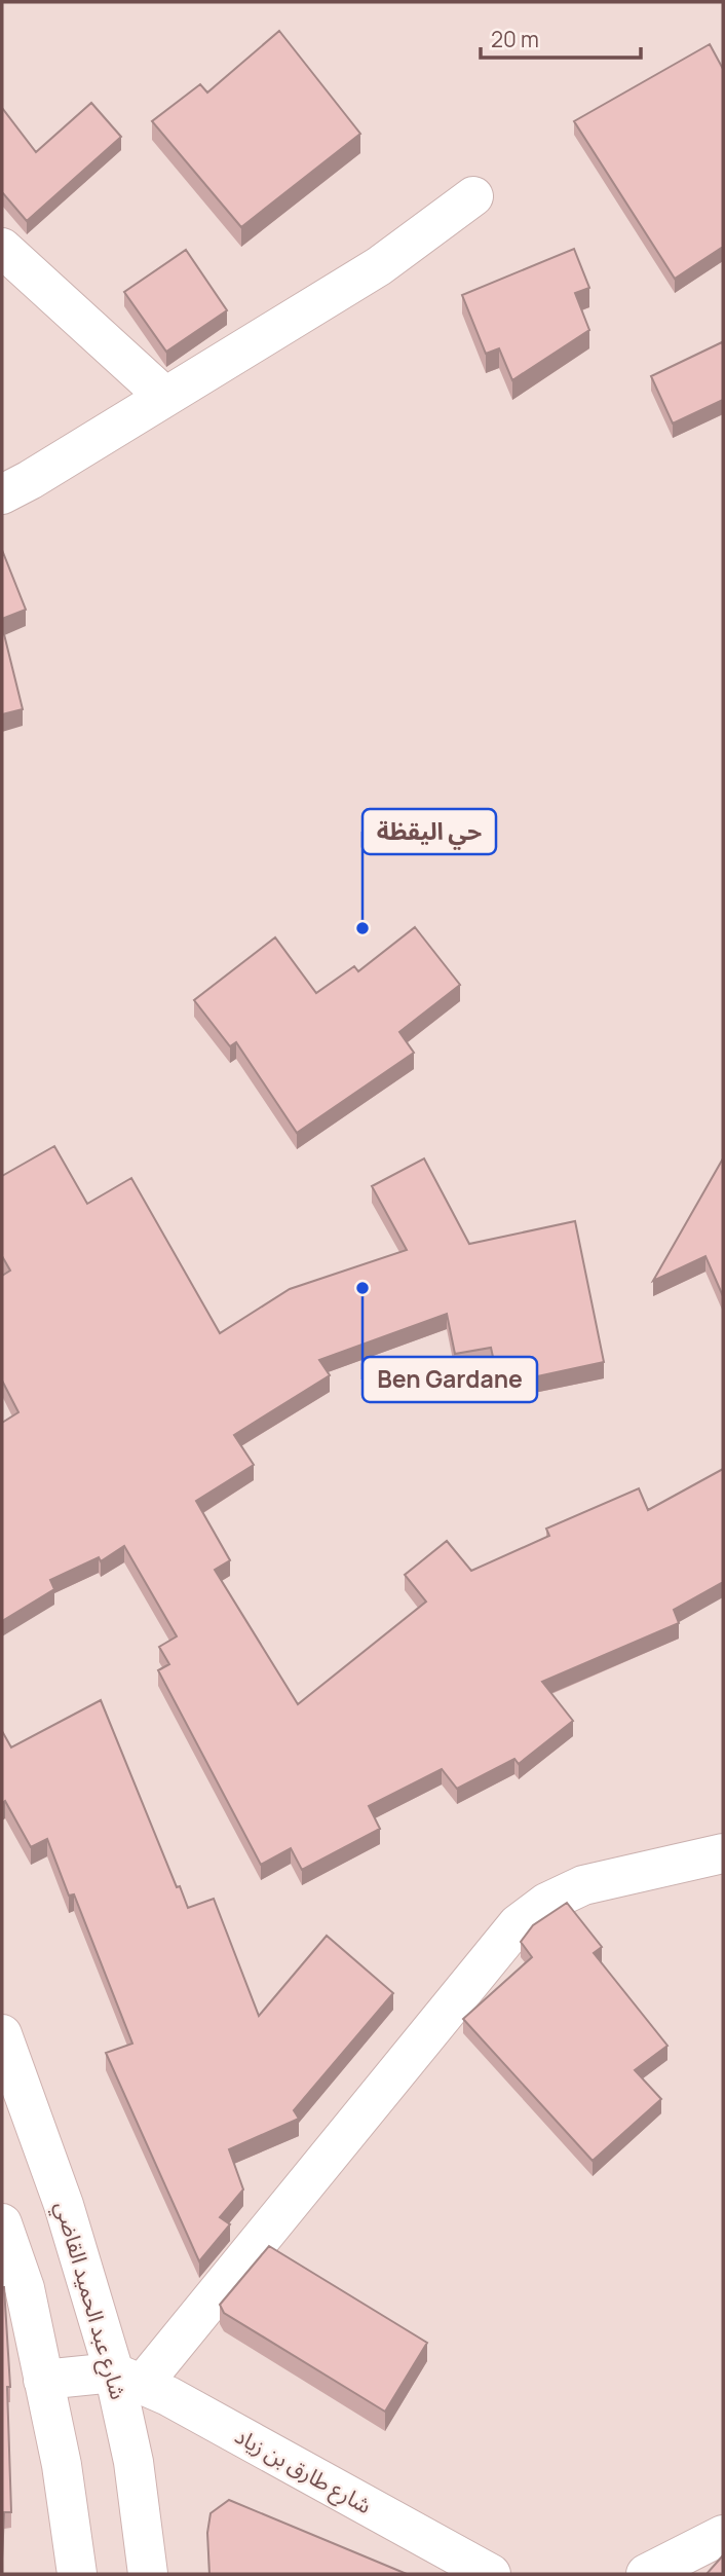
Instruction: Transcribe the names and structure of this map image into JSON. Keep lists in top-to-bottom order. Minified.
{"streets":{"street":["شارع عبد الحميد القاضي","شارع طارق بن زياد"]},"crossings":[["شارع عبد الحميد القاضي","شارع طارق بن زياد"]],"places":["حي اليقظة","Ben Gardane"],"scale_bar":"20 m"}
